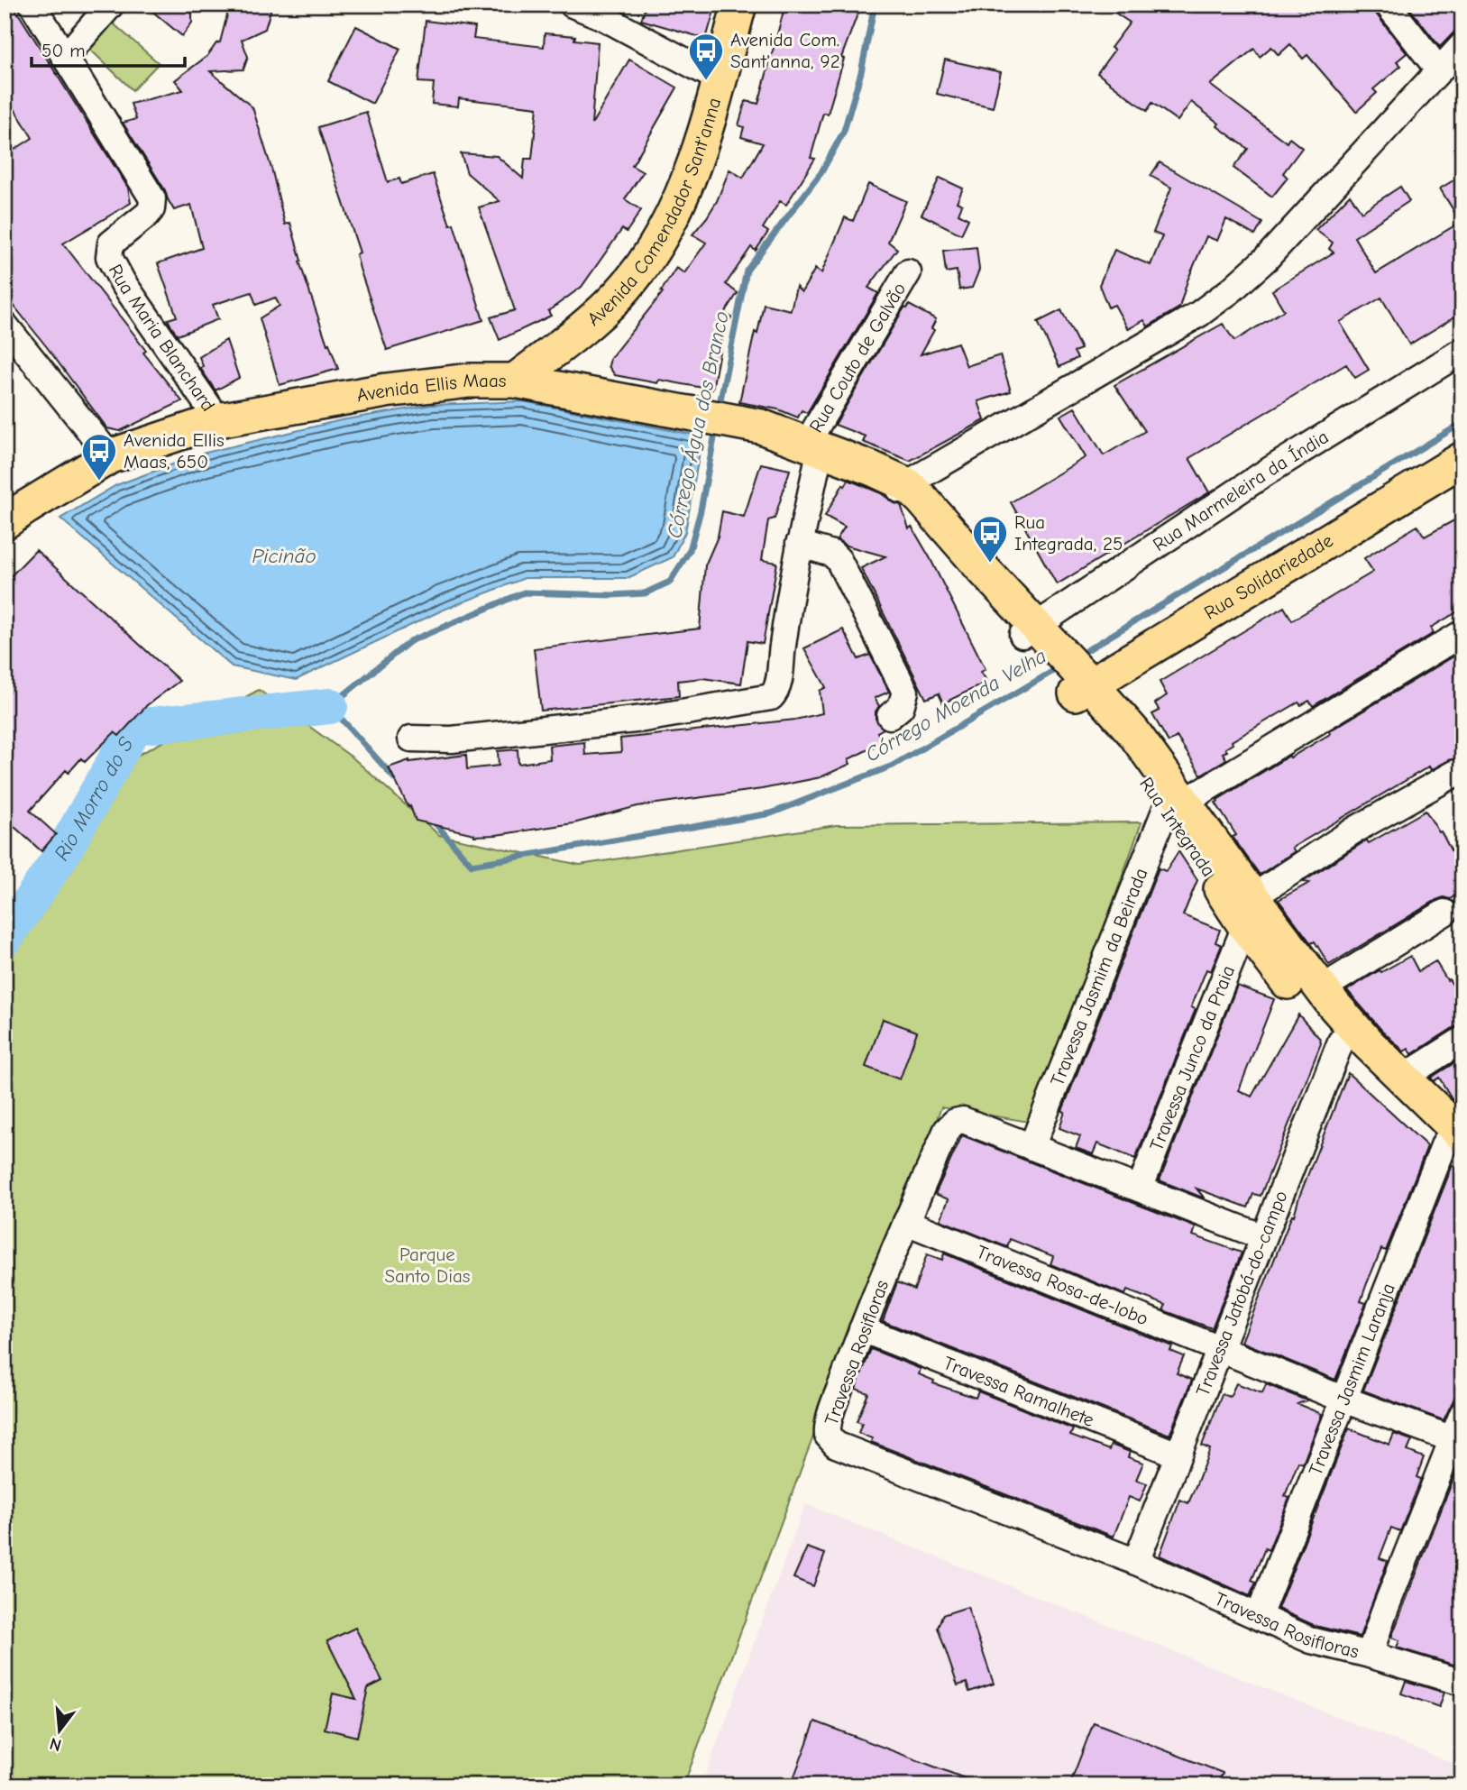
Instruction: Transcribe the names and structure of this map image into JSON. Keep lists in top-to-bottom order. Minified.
{"streets":{"main road":["Avenida Comendador Sant'anna","Avenida Ellis Maas","Rua Solidariedade","Rua Integrada"],"street":["Rua Maria Blanchard","Rua Couto de Galvão","Rua Marmeleira da Índia","Travessa Jasmim da Beirada","Travessa Junco da Praia","Travessa Rosa-de-lobo","Travessa Jatobá-do-campo","Travessa Rosifloras","Travessa Jasmim Laranja","Travessa Ramalhete"]},"crossings":[["Avenida Comendador Sant'anna","Avenida Ellis Maas"],["Rua Maria Blanchard","Avenida Ellis Maas"],["Rua Couto de Galvão","Avenida Ellis Maas"],["Avenida Ellis Maas","Rua Integrada"],["Rua Marmeleira da Índia","Rua Integrada"],["Rua Solidariedade","Rua Integrada"],["Rua Integrada","Travessa Jasmim da Beirada"],["Rua Integrada","Travessa Junco da Praia"],["Rua Integrada","Travessa Jatobá-do-campo"],["Rua Integrada","Travessa Jasmim Laranja"],["Travessa Jasmim da Beirada","Travessa Rosifloras"],["Travessa Junco da Praia","Travessa Rosifloras"],["Travessa Rosa-de-lobo","Travessa Jatobá-do-campo"],["Travessa Rosa-de-lobo","Travessa Rosifloras"],["Travessa Rosa-de-lobo","Travessa Jasmim Laranja"],["Travessa Jatobá-do-campo","Travessa Rosifloras"],["Travessa Jatobá-do-campo","Travessa Ramalhete"],["Travessa Rosifloras","Travessa Jasmim Laranja"],["Travessa Rosifloras","Travessa Ramalhete"]],"water":["Córrego Água dos Branco","Picinão","Córrego Moenda Velha","Rio Morro do S"],"parks":["Parque Santo Dias"],"places":{"bus stop":["Avenida Com. Sant'anna, 92","Avenida Ellis Maas, 650","Rua Integrada, 25"]},"scale_bar":"50 m","north":"bottom"}
